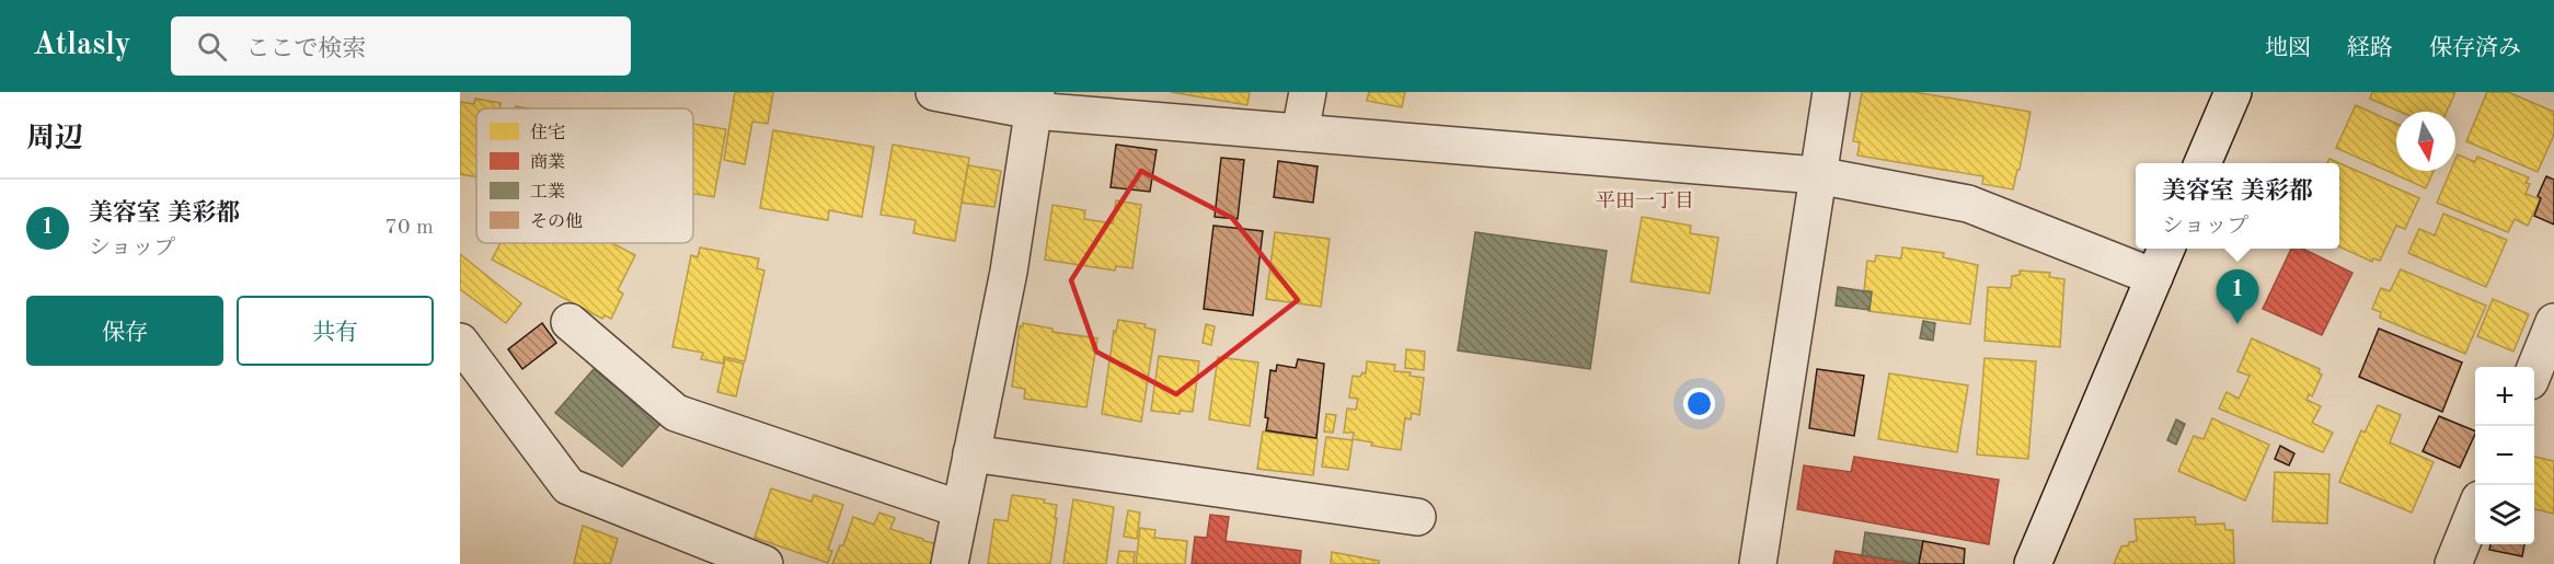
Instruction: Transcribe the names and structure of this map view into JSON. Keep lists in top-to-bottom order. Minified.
{"districts":["平田一丁目"],"legend":["住宅","商業","工業","その他"],"north":"bottom","page":{"header":"Atlasly","search":"ここで検索","nav":["地図","経路","保存済み"],"heading":"周辺","popup":["美容室 美彩都","ショップ"],"list":[{"mark":"1","name":"美容室 美彩都","note":"ショップ","value":"70 m"}],"pins":"1","buttons":["保存","共有"],"map_buttons":["+","−"]}}
